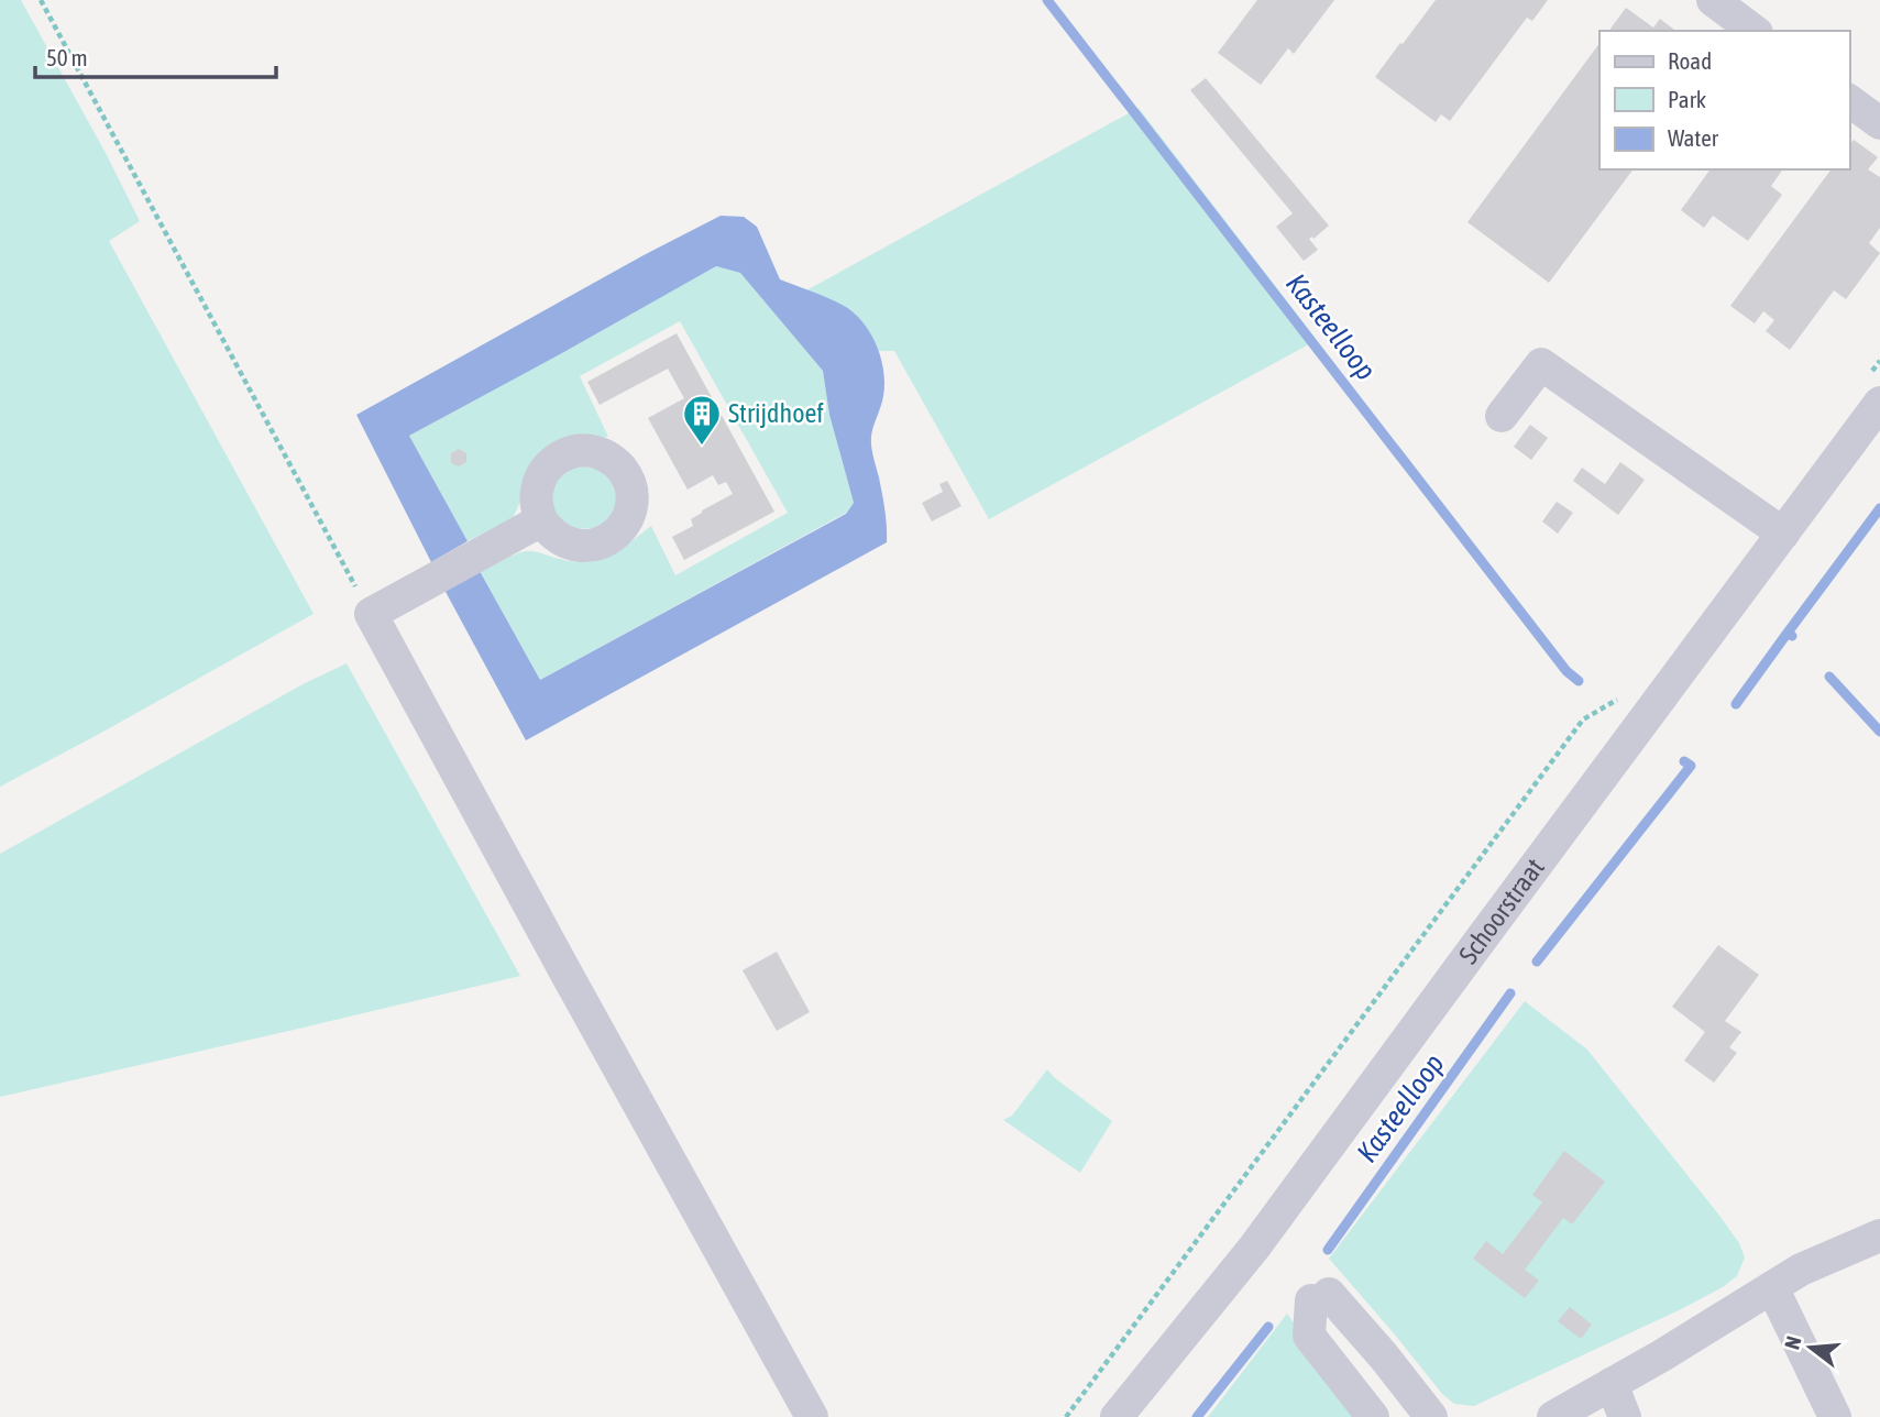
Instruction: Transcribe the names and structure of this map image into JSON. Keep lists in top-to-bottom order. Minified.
{"streets":{"street":["Schoorstraat"]},"water":["Kasteelloop"],"places":{"building":["Strijdhoef"]},"legend":["Road","Park","Water"],"scale_bar":"50 m","north":"left"}
